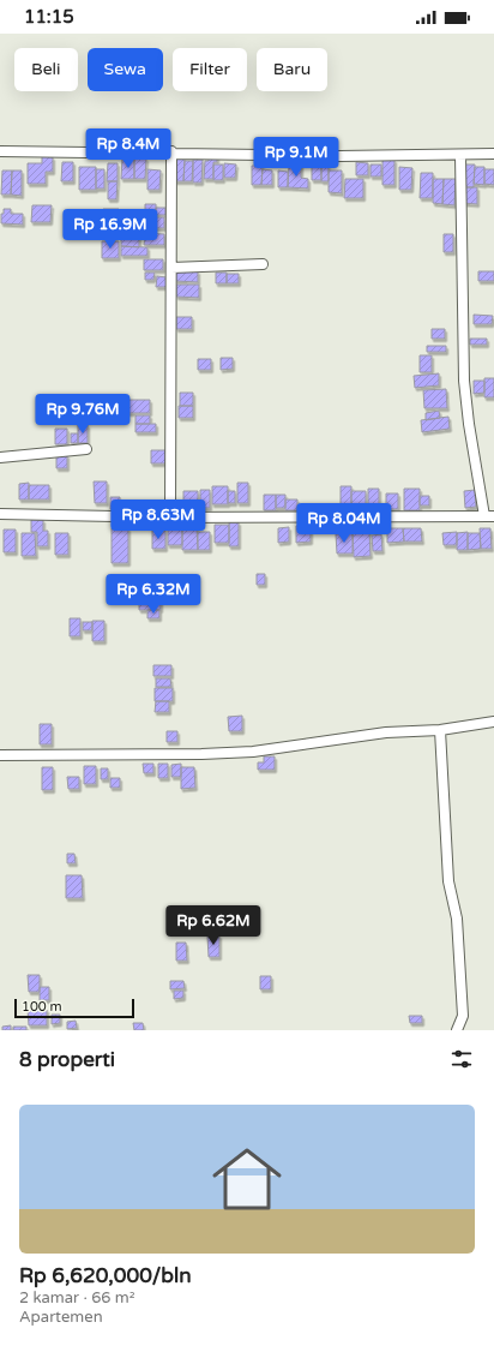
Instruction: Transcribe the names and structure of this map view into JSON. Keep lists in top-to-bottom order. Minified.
{"scale_bar":"100 m","page":{"status":"11:15","chip":["Beli","Sewa","Filter","Baru"],"price":["Rp 8.4M","Rp 9.1M","Rp 16.9M","Rp 9.76M","Rp 8.63M","Rp 8.04M","Rp 6.32M","Rp 6.62M"],"scale":"100 m","heading":"8 properti","list":[{"name":"Rp 6,620,000/bln","note":"2 kamar · 66 m² · Apartemen"}]}}
